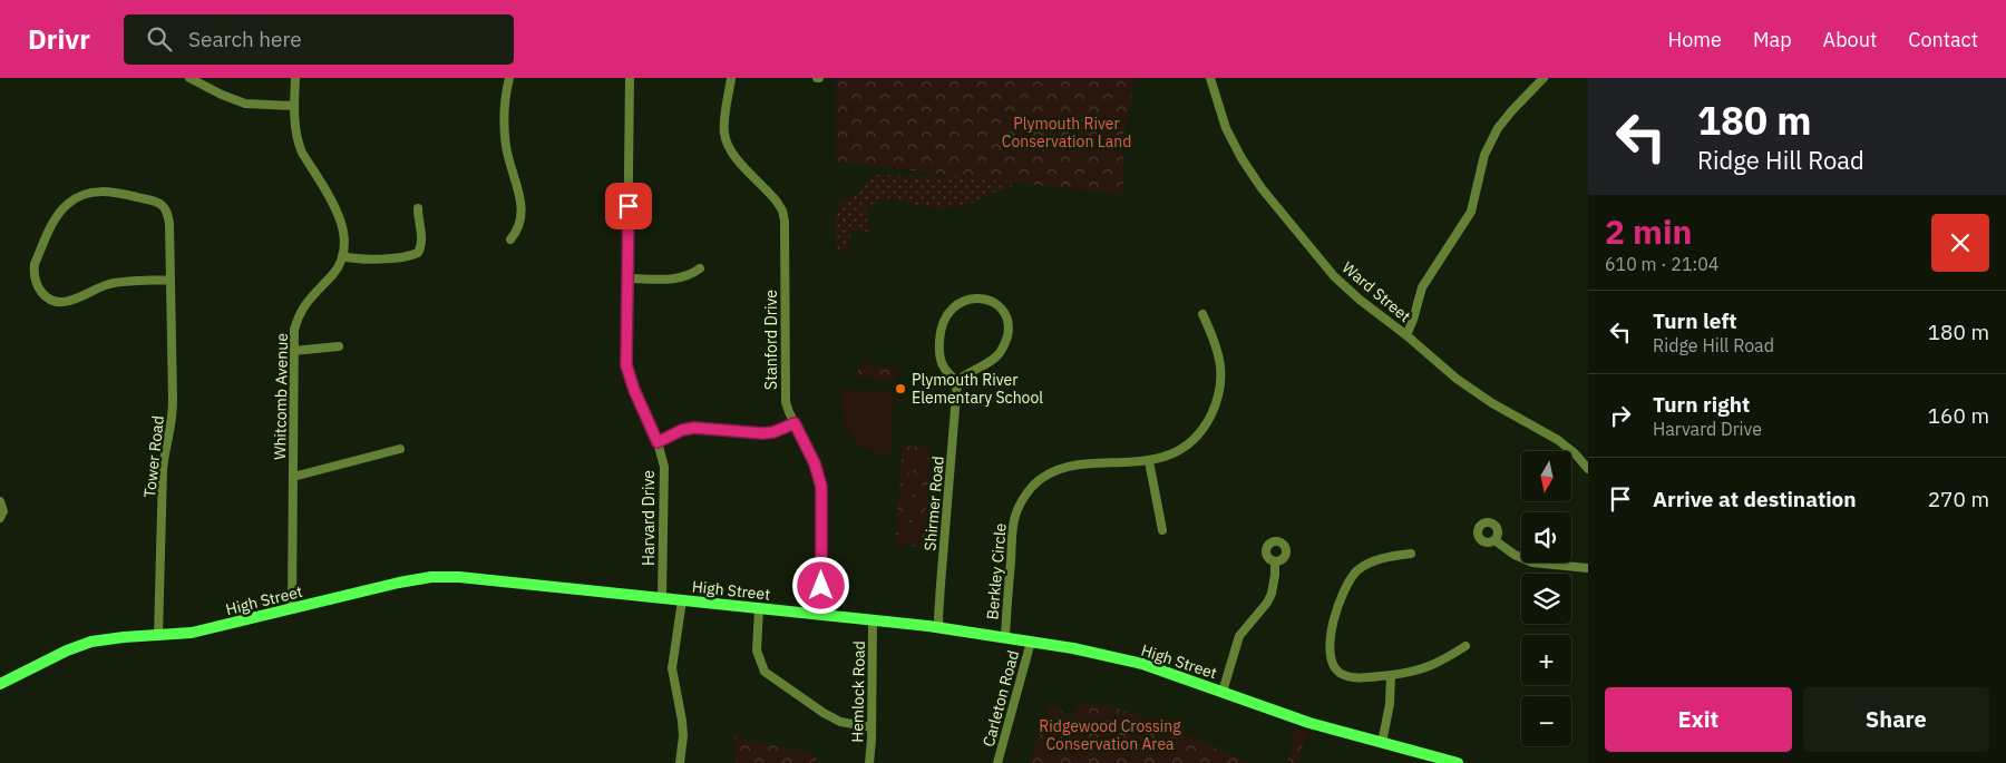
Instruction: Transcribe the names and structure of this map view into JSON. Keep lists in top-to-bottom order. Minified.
{"streets":{"main road":["High Street"],"street":["Ward Street","Stanford Drive","Whitcomb Avenue","Tower Road","Shirmer Road","Harvard Drive","Berkley Circle","Hemlock Road","Carleton Road"]},"crossings":[["Stanford Drive","High Street"],["Whitcomb Avenue","High Street"],["Tower Road","High Street"],["Shirmer Road","High Street"],["Harvard Drive","High Street"],["Berkley Circle","High Street"],["High Street","Hemlock Road"],["High Street","Carleton Road"]],"parks":["Plymouth River Conservation Land","Ridgewood Crossing Conservation Area"],"places":["Plymouth River Elementary School"],"north":"bottom","page":{"header":"Drivr","search":"Search here","nav":["Home","Map","About","Contact"],"turn":["180 m","Ridge Hill Road"],"heading":["2 min","610 m · 21:04"],"list":[{"name":"Turn left","note":"Ridge Hill Road","value":"180 m"},{"name":"Turn right","note":"Harvard Drive","value":"160 m"},{"name":"Arrive at destination","value":"270 m"}],"map_buttons":["+","−"],"buttons":["Exit","Share"]}}
